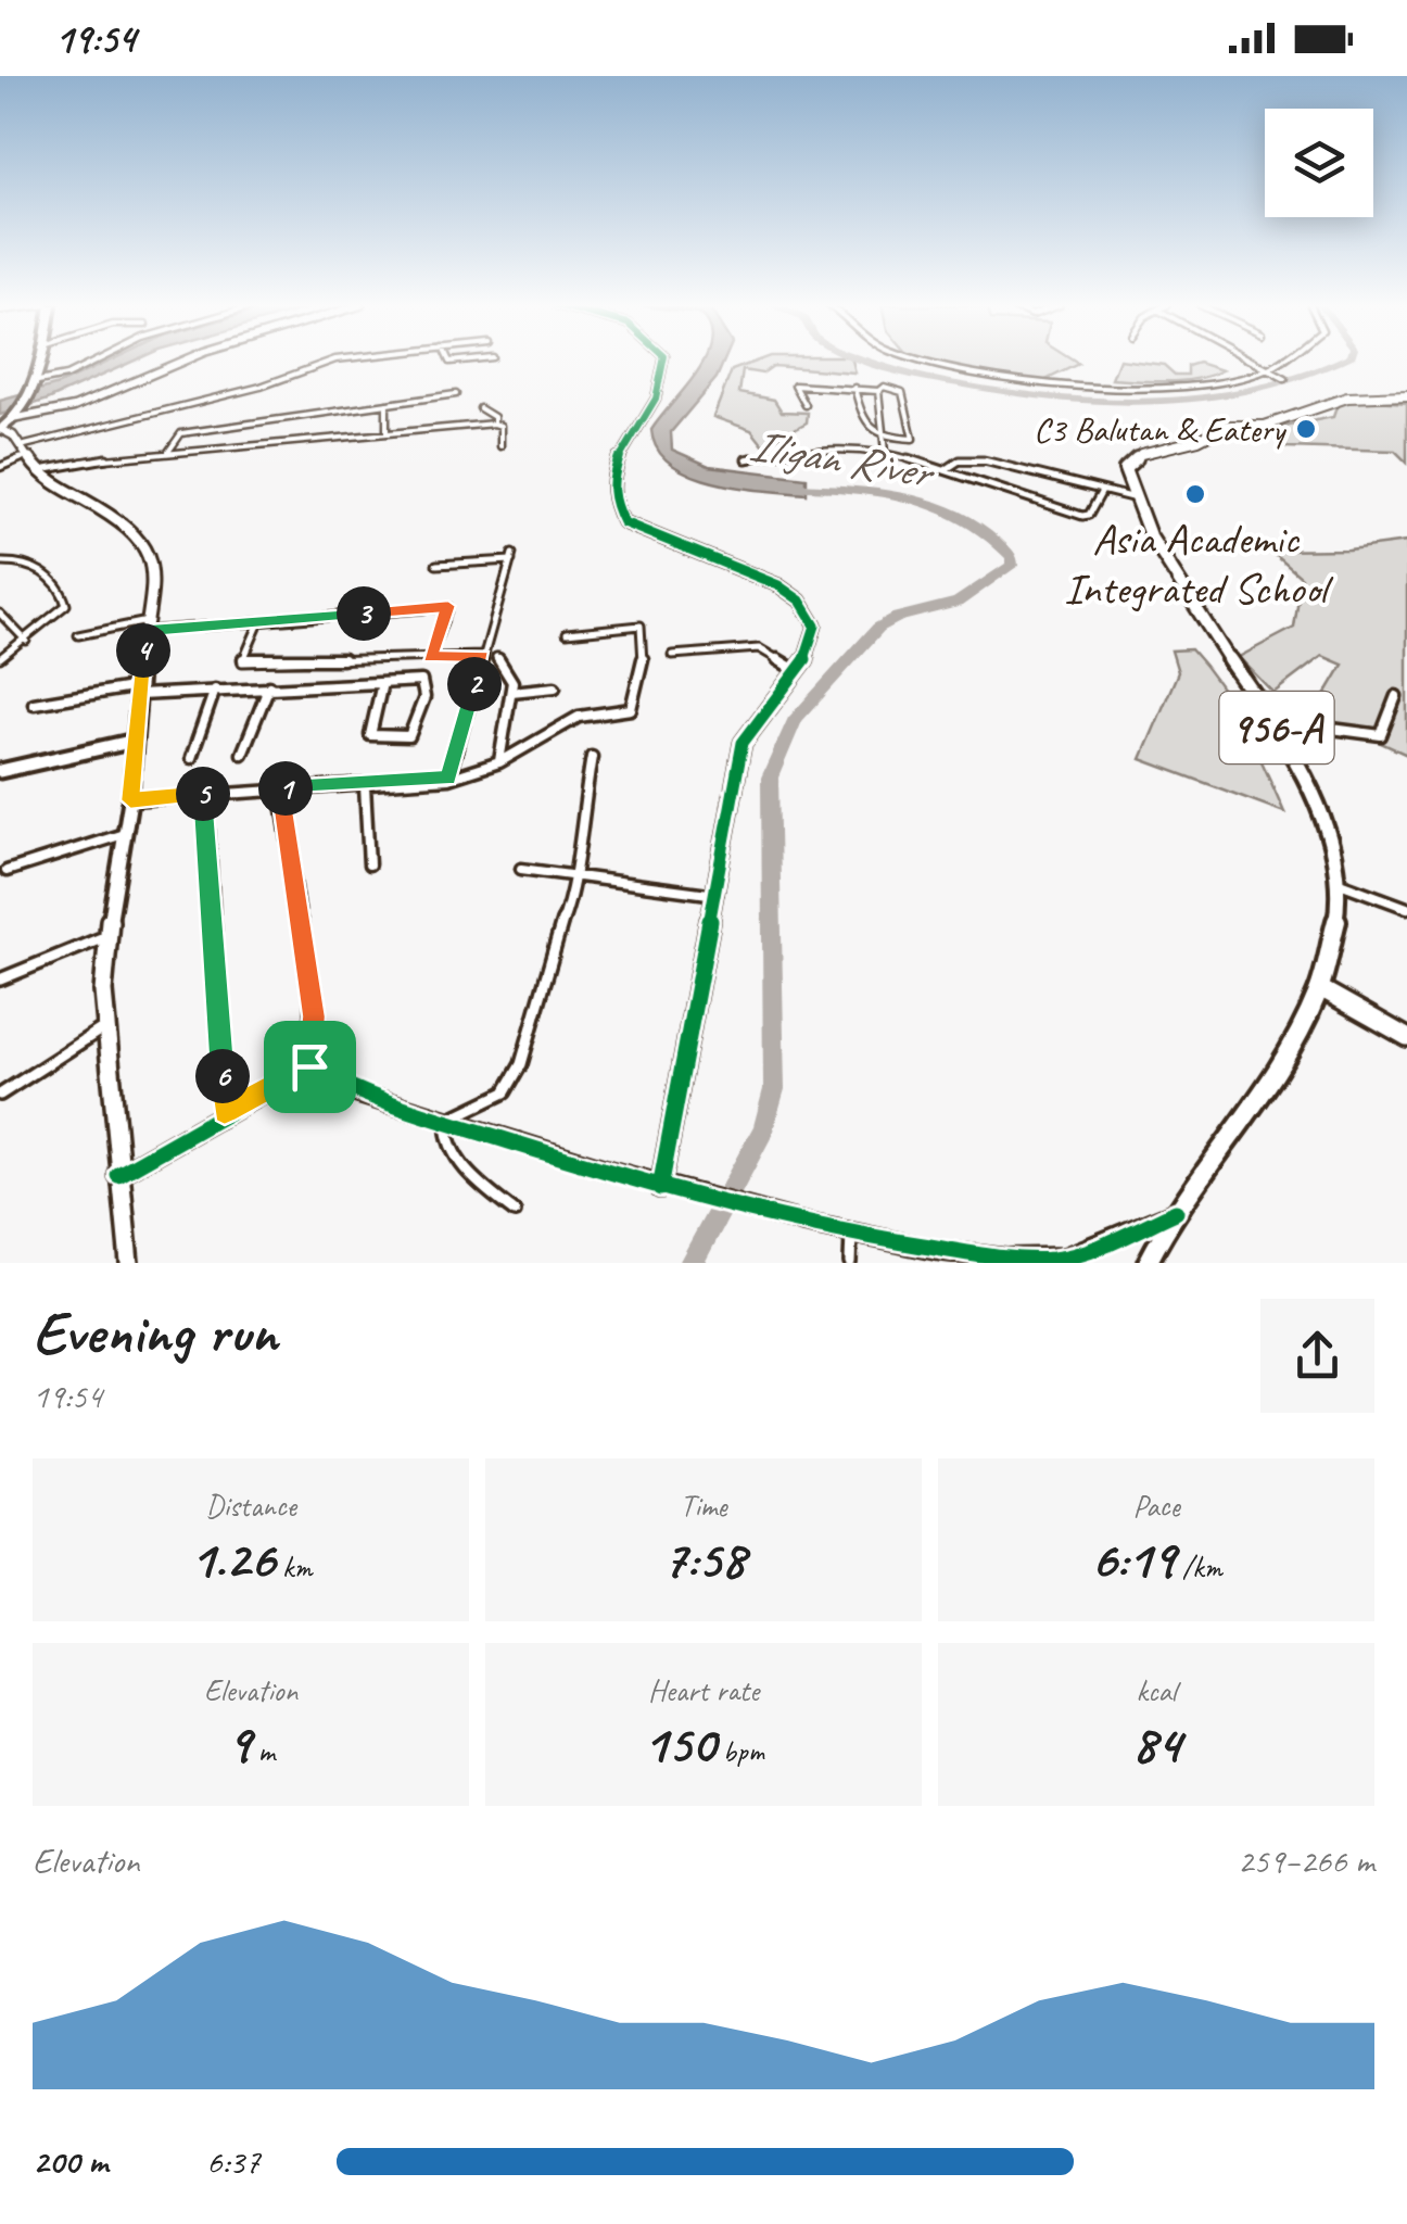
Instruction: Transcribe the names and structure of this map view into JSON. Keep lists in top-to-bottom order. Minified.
{"streets":{"main road":["956-A"]},"water":["Iligan River"],"places":["C3 Balutan & Eatery","Asia Academic Integrated School"],"page":{"status":"19:54","pins":["3","4","2","1","5","6"],"heading":["Evening run","19:54"],"stats":[["Distance","1.26 km"],["Time","7:58"],["Pace","6:19 /km"],["Elevation","9 m"],["Heart rate","150 bpm"],["kcal","84"]],"chart":["Elevation","259–266 m"],"list":[{"name":"200 m","note":"6:37"}]}}
